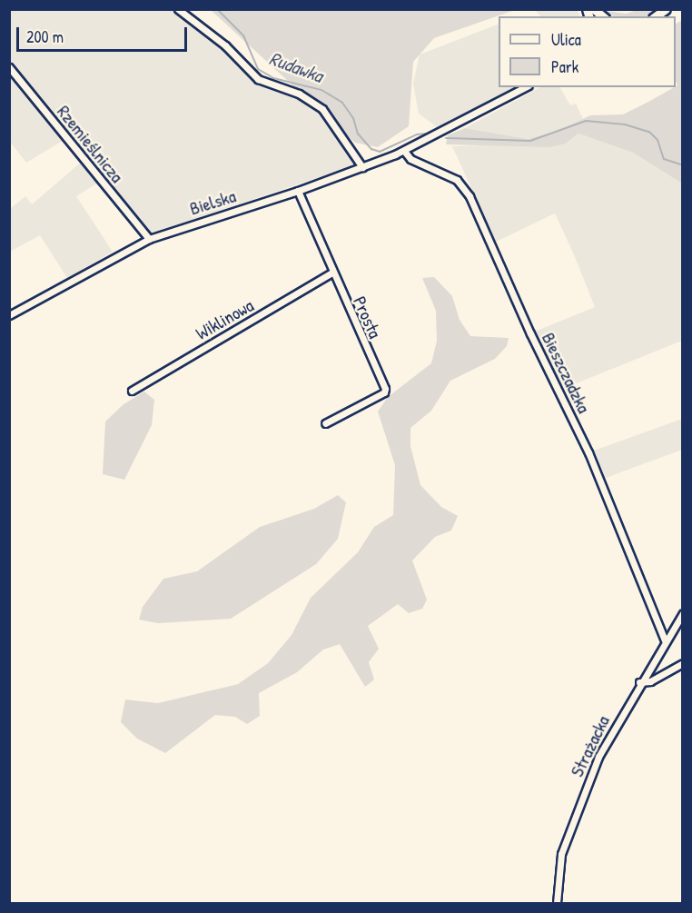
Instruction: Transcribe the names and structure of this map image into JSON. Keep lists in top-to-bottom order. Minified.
{"streets":{"street":["Rzemieślnicza","Bielska","Prosta","Wiklinowa","Bieszczadzka","Strażacka"]},"crossings":[["Rzemieślnicza","Bielska"],["Bielska","Prosta"],["Bielska","Bieszczadzka"],["Prosta","Wiklinowa"],["Bieszczadzka","Strażacka"]],"water":["Rudawka"],"legend":["Ulica","Park"],"scale_bar":"200 m"}
